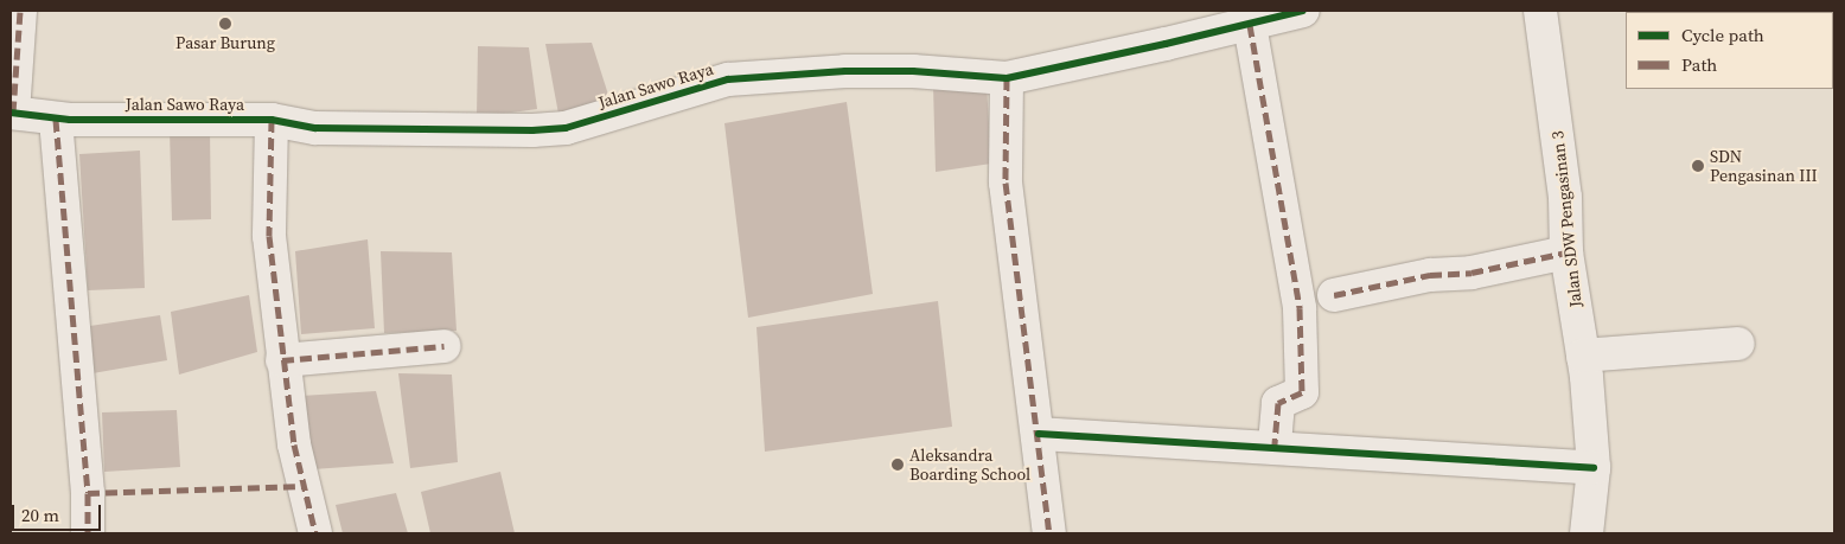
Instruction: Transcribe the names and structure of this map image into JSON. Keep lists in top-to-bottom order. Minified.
{"streets":{"street":["Jalan Sawo Raya","Jalan SDW Pengasinan 3"]},"places":["Pasar Burung","SDN Pengasinan III","Aleksandra Boarding School"],"legend":["Cycle path","Path"],"scale_bar":"20 m"}
